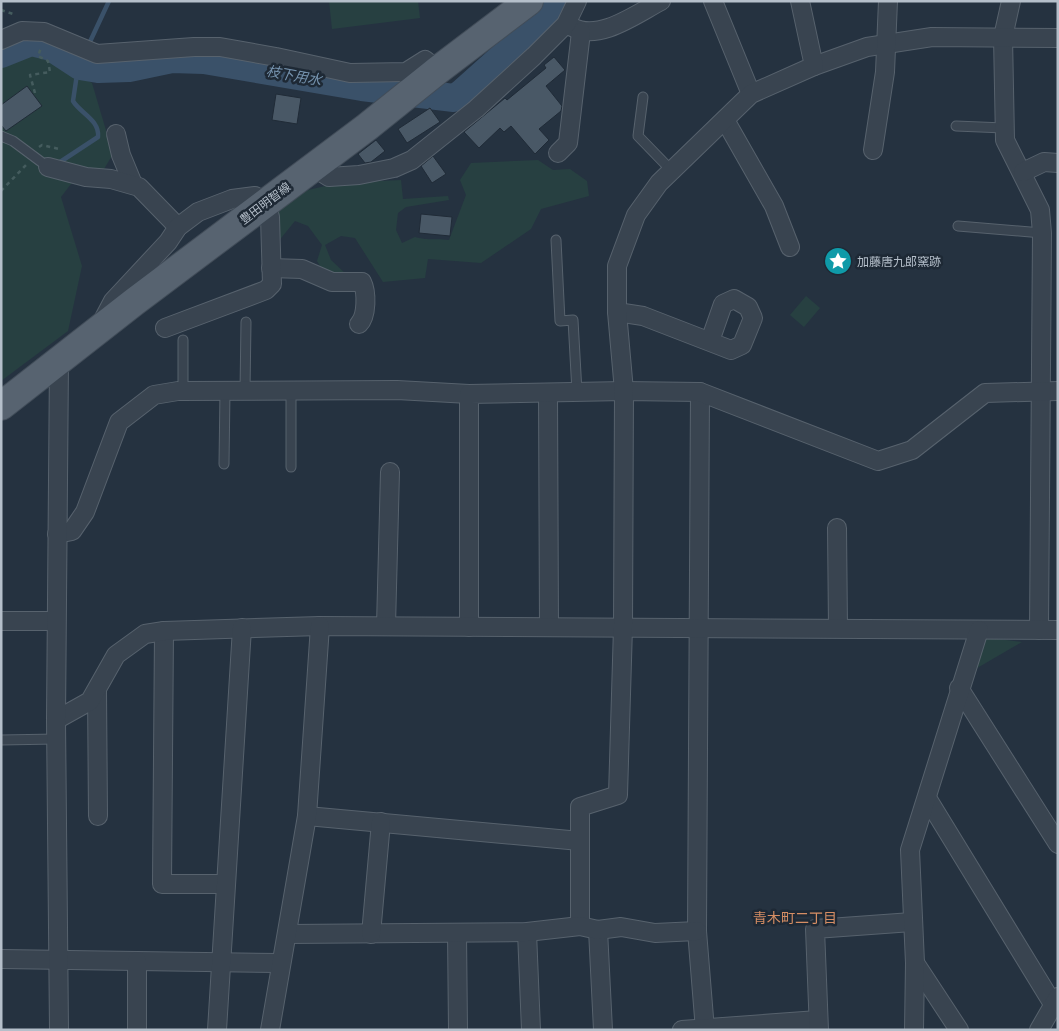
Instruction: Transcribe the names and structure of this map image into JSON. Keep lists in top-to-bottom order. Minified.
{"streets":{"main road":["豊田明智線"]},"districts":["青木町二丁目"],"water":["枝下用水"],"places":{"place":["加藤唐九郎窯跡"]}}
